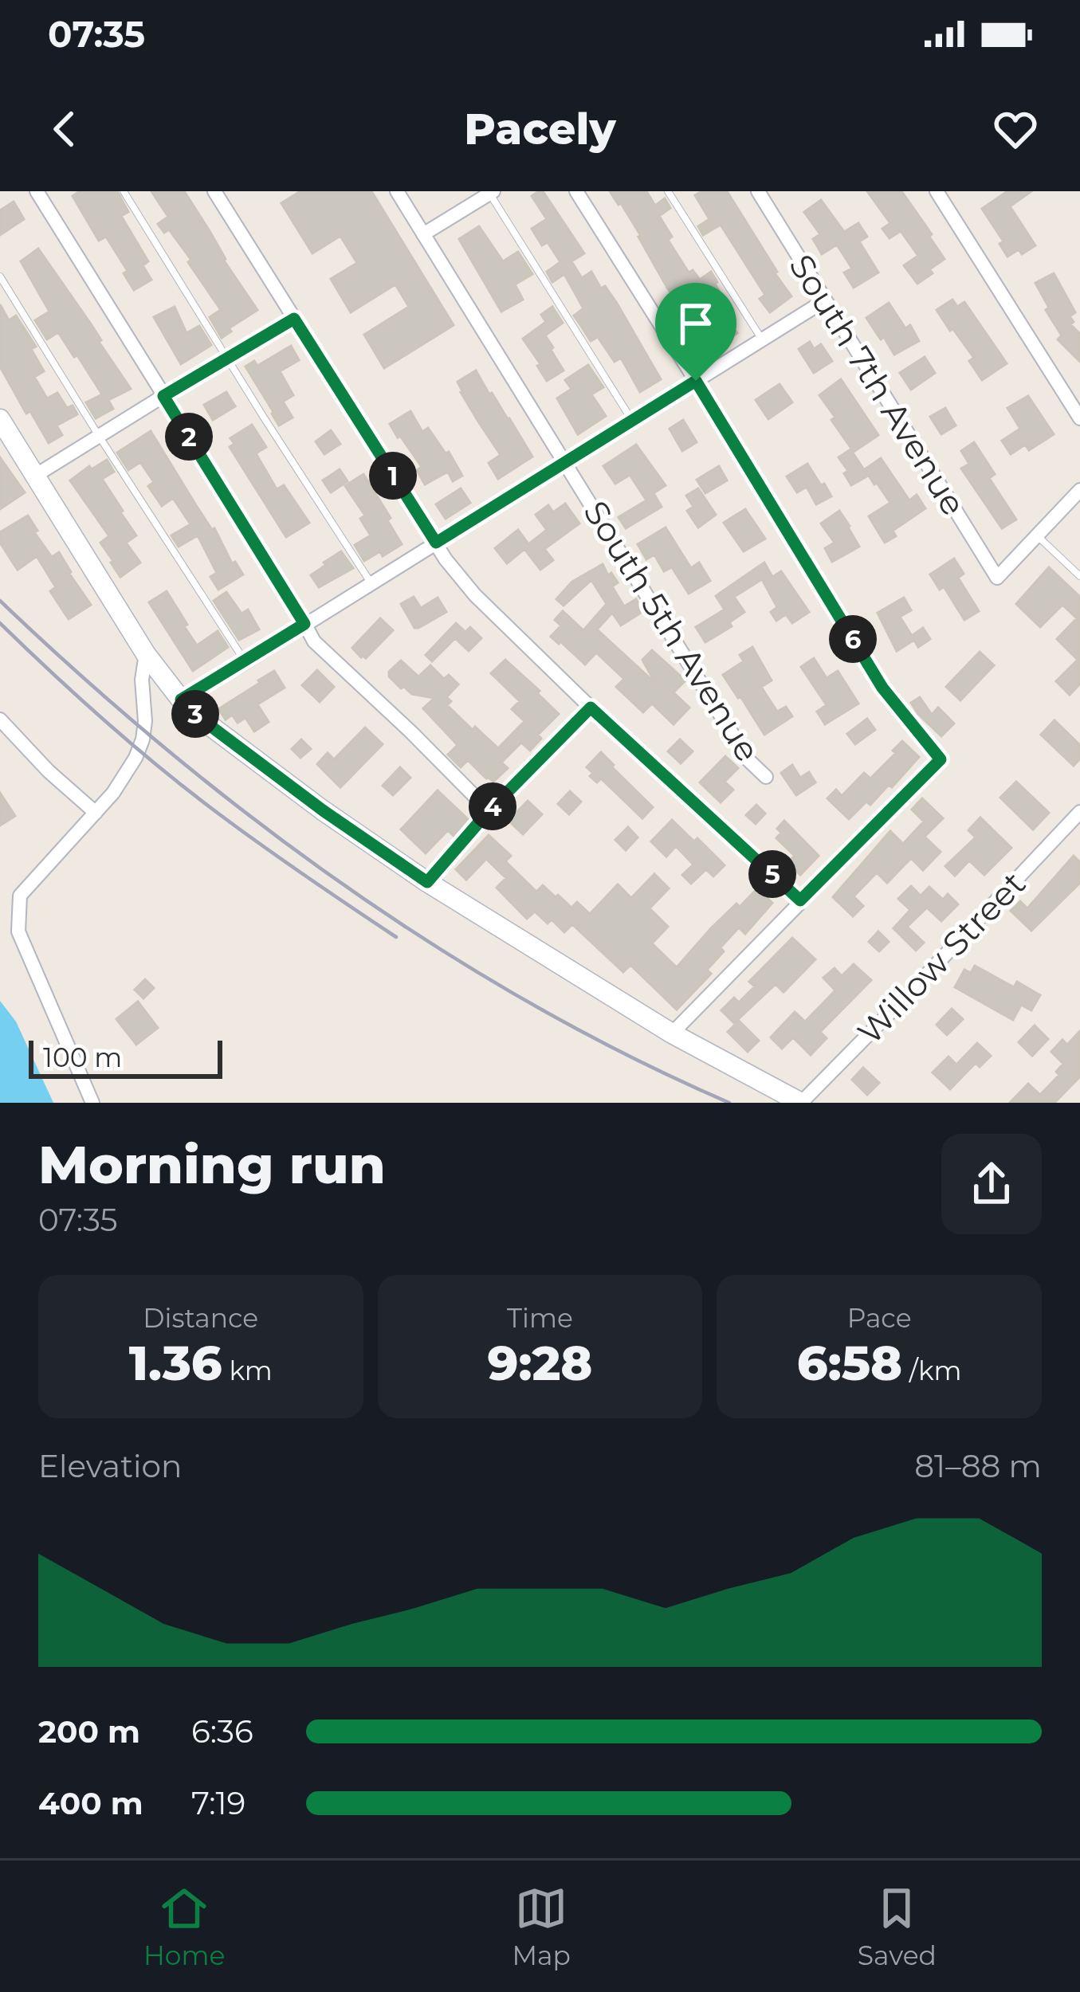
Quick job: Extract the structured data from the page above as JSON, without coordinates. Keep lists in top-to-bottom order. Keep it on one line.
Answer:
{"streets":{"street":["South 7th Avenue","South 5th Avenue","Willow Street"]},"scale_bar":"100 m","page":{"status":"07:35","header":"Pacely","pins":["2","1","6","3","4","5"],"scale":"100 m","heading":["Morning run","07:35"],"stats":[["Distance","1.36 km"],["Time","9:28"],["Pace","6:58 /km"]],"chart":["Elevation","81–88 m"],"list":[{"name":"200 m","note":"6:36"},{"name":"400 m","note":"7:19"}],"tabs":["Home","Map","Saved"]}}
